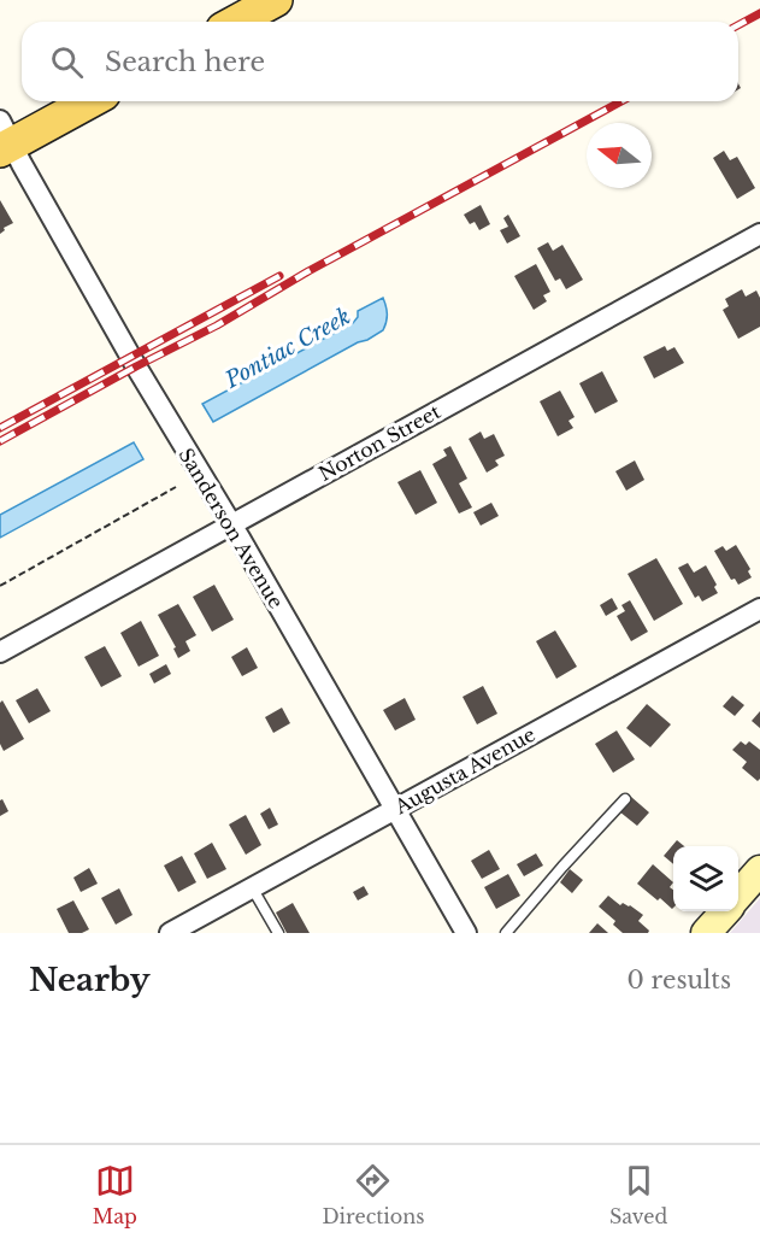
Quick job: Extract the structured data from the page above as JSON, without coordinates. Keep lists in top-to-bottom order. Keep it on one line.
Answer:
{"streets":{"street":["Norton Street","Sanderson Avenue","Augusta Avenue"]},"crossings":[["Norton Street","Sanderson Avenue"],["Sanderson Avenue","Augusta Avenue"]],"water":["Pontiac Creek"],"north":"left","page":{"search":"Search here","heading":["Nearby","0 results"],"nav":["Map","Directions","Saved"]}}
